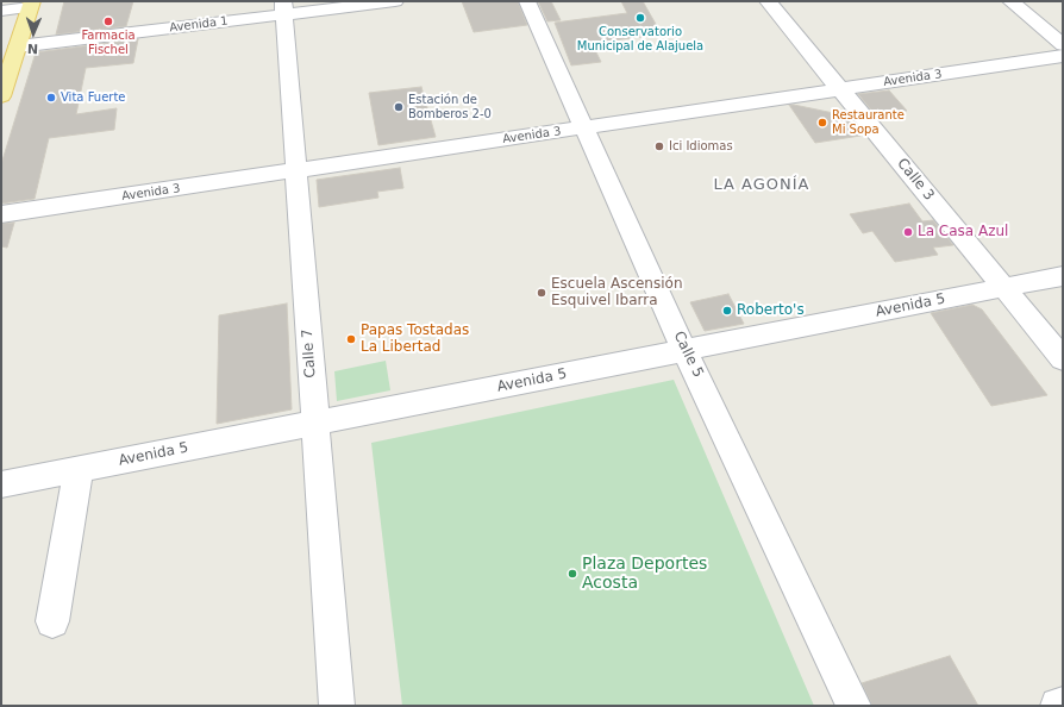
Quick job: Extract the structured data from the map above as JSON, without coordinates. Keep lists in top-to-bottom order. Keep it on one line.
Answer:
{"streets":{"street":["Avenida 1","Avenida 3","Calle 3","Avenida 5","Calle 7","Calle 5"]},"crossings":[["Avenida 1","Calle 7"],["Avenida 3","Calle 3"],["Avenida 3","Calle 7"],["Avenida 3","Calle 5"],["Calle 3","Avenida 5"],["Avenida 5","Calle 7"],["Avenida 5","Calle 5"]],"districts":["LA AGONÍA"],"places":["Conservatorio Municipal de Alajuela","Farmacia Fischel","Vita Fuerte","Estación de Bomberos 2-0","Restaurante Mi Sopa","Ici Idiomas","La Casa Azul","Escuela Ascensión Esquivel Ibarra","Roberto's","Papas Tostadas La Libertad","Plaza Deportes Acosta"],"north":"bottom"}
